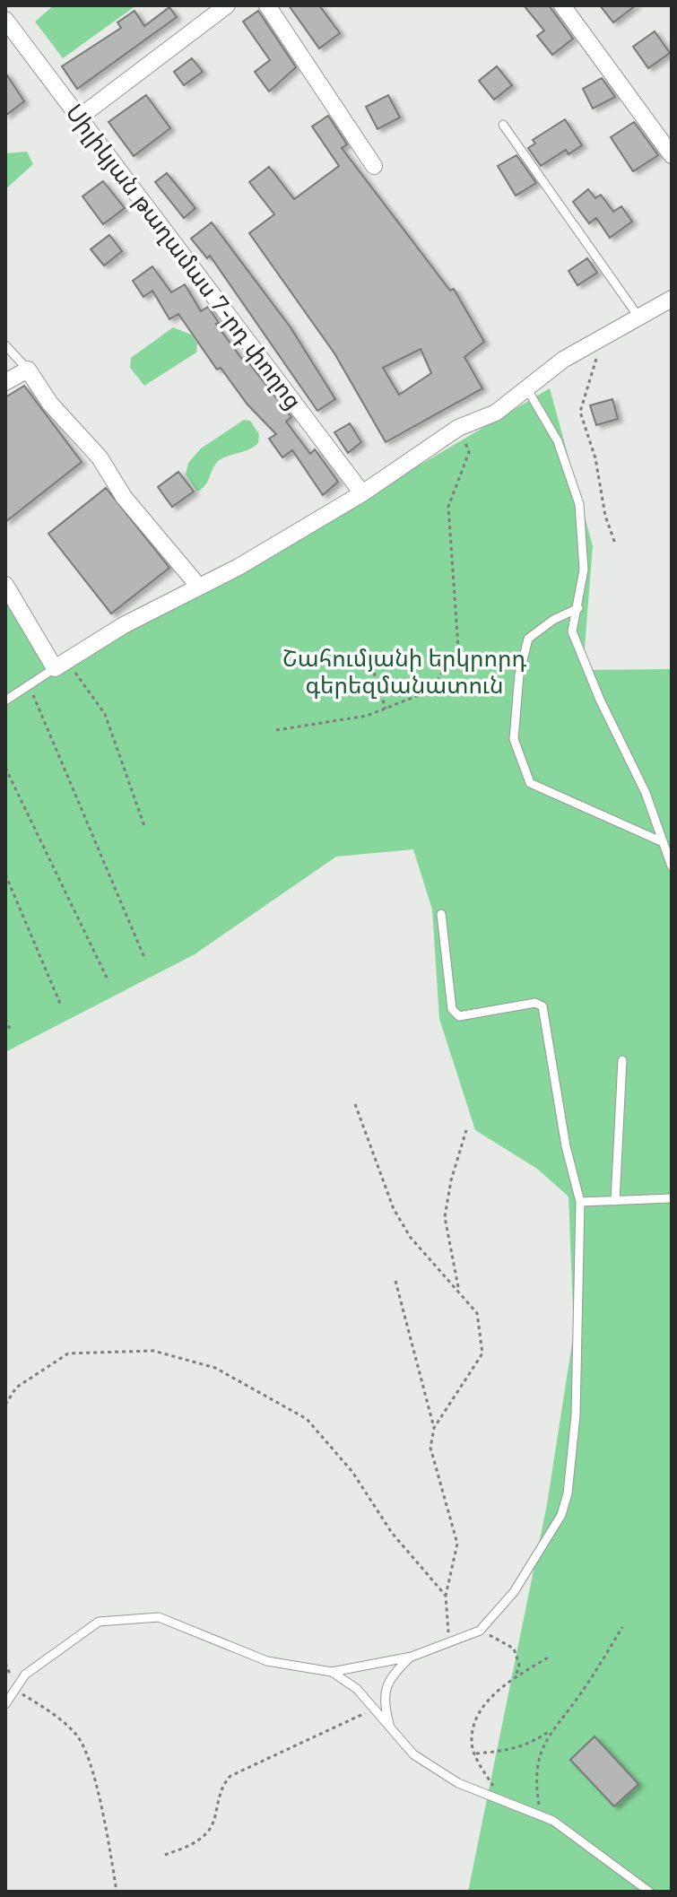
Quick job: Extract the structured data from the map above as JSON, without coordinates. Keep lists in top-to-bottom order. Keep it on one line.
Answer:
{"streets":{"street":["Սիլիկյան թաղամաս 7-րդ փողոց"]},"parks":["Շահումյանի երկրորդ գերեզմանատուն"]}
